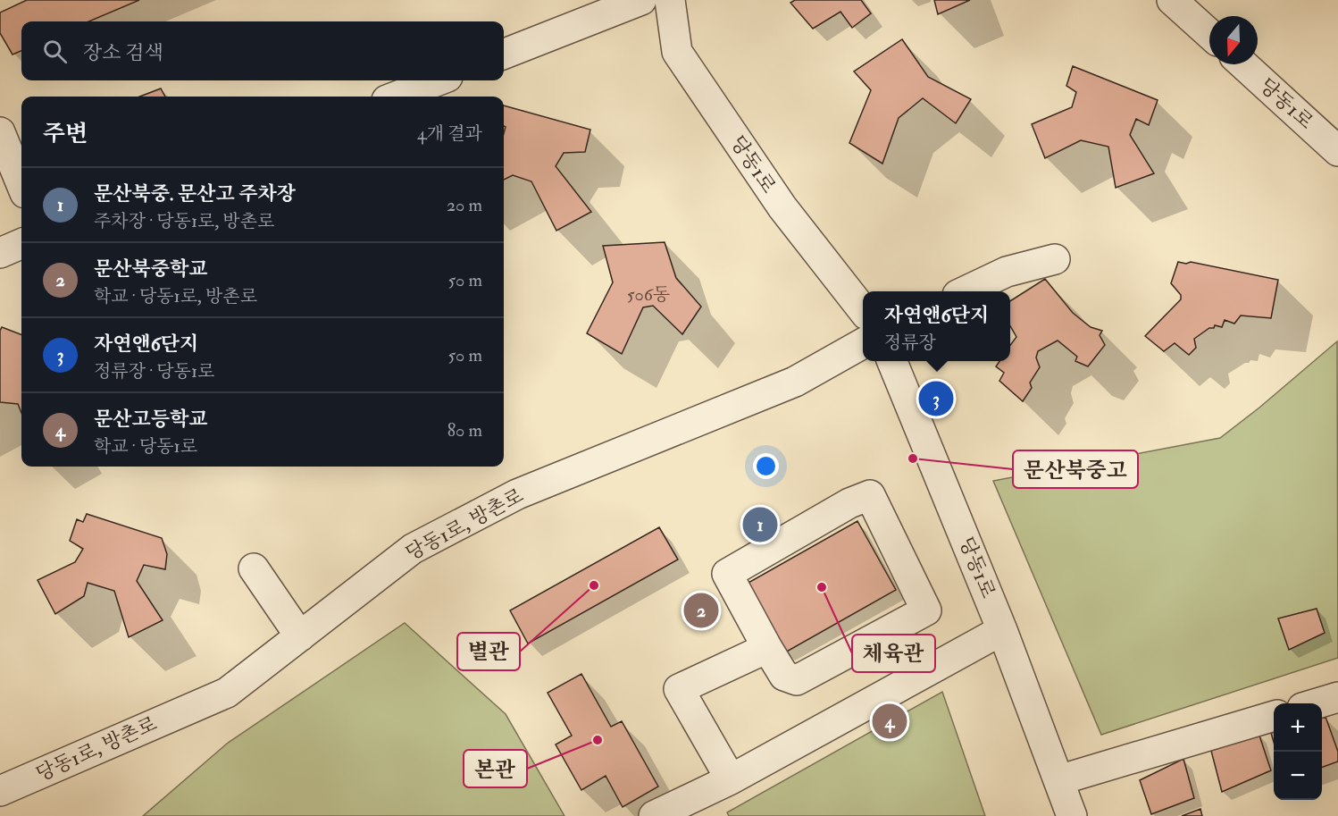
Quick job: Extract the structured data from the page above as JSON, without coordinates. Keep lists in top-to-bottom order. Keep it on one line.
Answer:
{"streets":{"street":["당동1로","당동1로, 방촌로"]},"places":["문산북중고","별관","체육관","본관"],"house_numbers":["506동"],"north":"bottom","page":{"search":"장소 검색","heading":["주변","4개 결과"],"list":[{"mark":"1","name":"문산북중. 문산고 주차장","note":"주차장 · 당동1로, 방촌로","value":"20 m"},{"mark":"2","name":"문산북중학교","note":"학교 · 당동1로, 방촌로","value":"50 m"},{"mark":"3","name":"자연앤6단지","note":"정류장 · 당동1로","value":"50 m"},{"mark":"4","name":"문산고등학교","note":"학교 · 당동1로","value":"80 m"}],"popup":["자연앤6단지","정류장"],"pins":["3","1","2","4"],"map_buttons":["+","−"]}}
